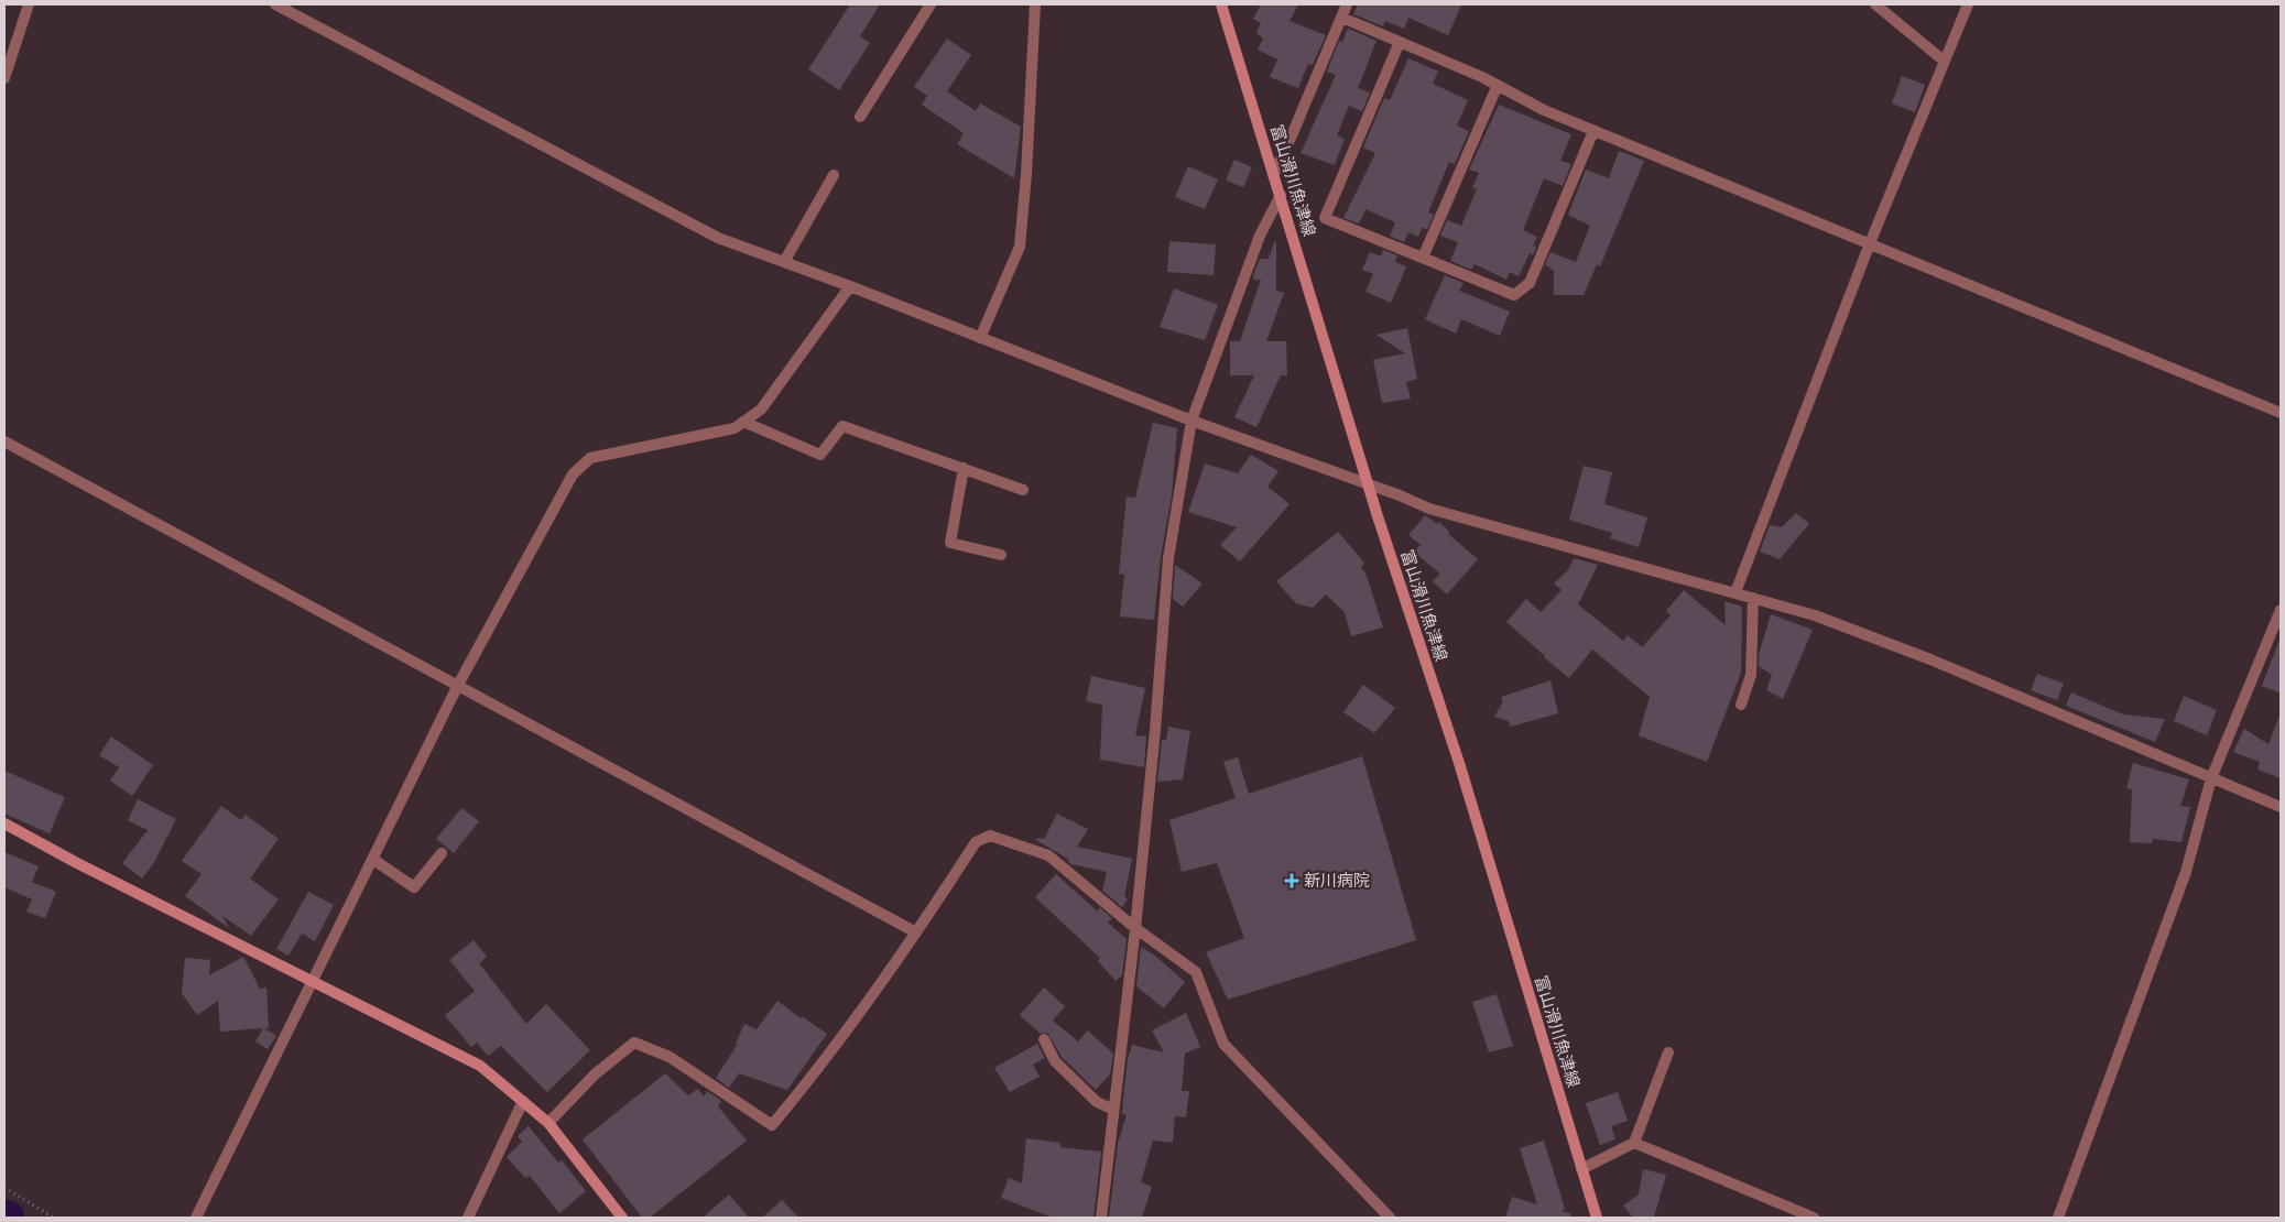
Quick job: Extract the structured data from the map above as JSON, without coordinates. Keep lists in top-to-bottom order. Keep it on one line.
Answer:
{"streets":{"main road":["富山滑川魚津線"]},"places":{"health":["新川病院"]}}
